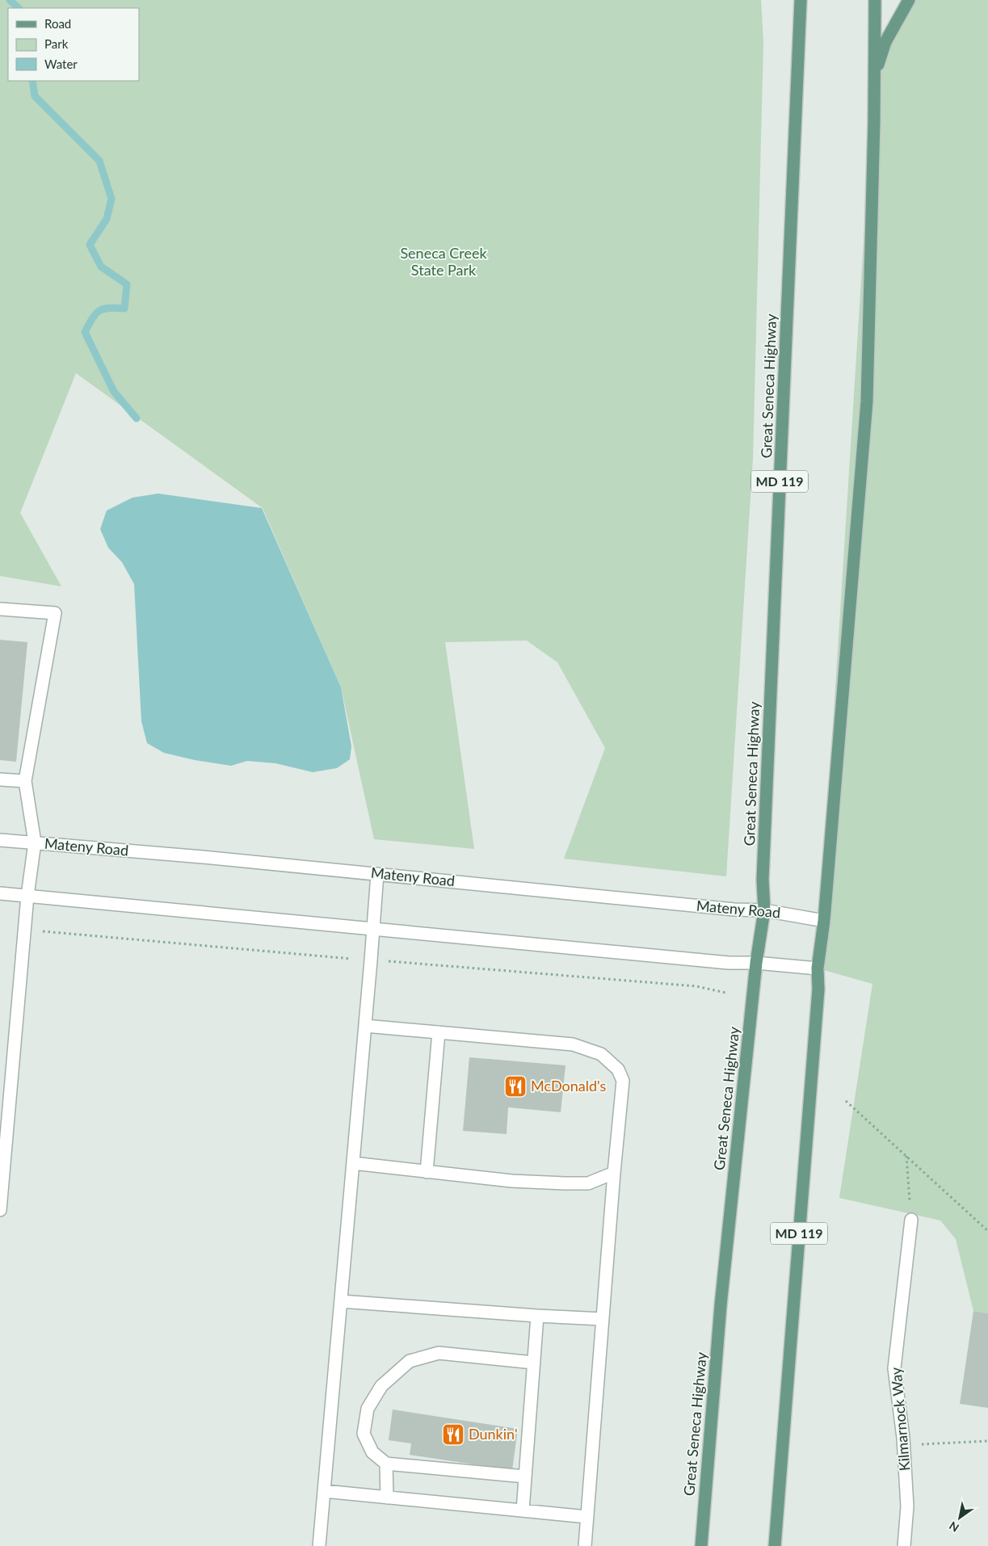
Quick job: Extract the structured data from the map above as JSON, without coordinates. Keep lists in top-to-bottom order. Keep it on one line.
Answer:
{"streets":{"main road":["Great Seneca Highway","MD 119"],"street":["Mateny Road","Kilmarnock Way"]},"crossings":[["Great Seneca Highway","Mateny Road"],["MD 119","Mateny Road"]],"parks":["Seneca Creek State Park"],"places":{"restaurant":["McDonald's","Dunkin'"]},"legend":["Road","Park","Water"],"north":"bottom left"}
